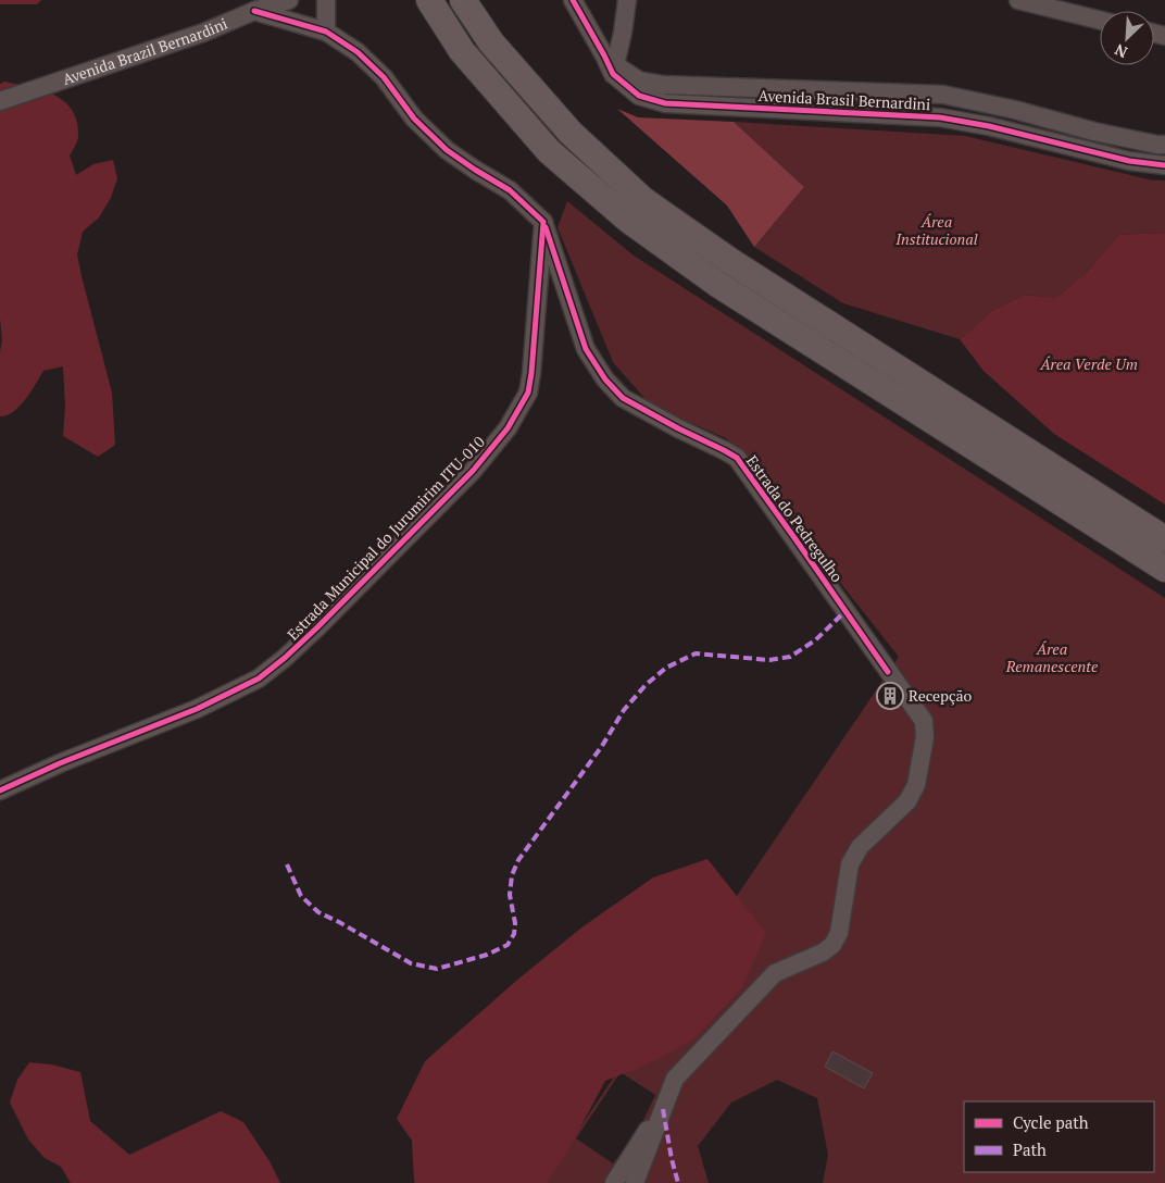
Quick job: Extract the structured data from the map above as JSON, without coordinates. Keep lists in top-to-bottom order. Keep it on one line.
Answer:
{"streets":{"street":["Avenida Brazil Bernardini","Avenida Brasil Bernardini","Estrada do Pedregulho","Estrada Municipal do Jurumirim ITU-010"]},"crossings":[["Estrada do Pedregulho","Estrada Municipal do Jurumirim ITU-010"]],"parks":["Área Institucional","Área Verde Um","Área Remanescente"],"places":{"building":["Recepção"]},"legend":["Cycle path","Path"],"north":"bottom left"}
